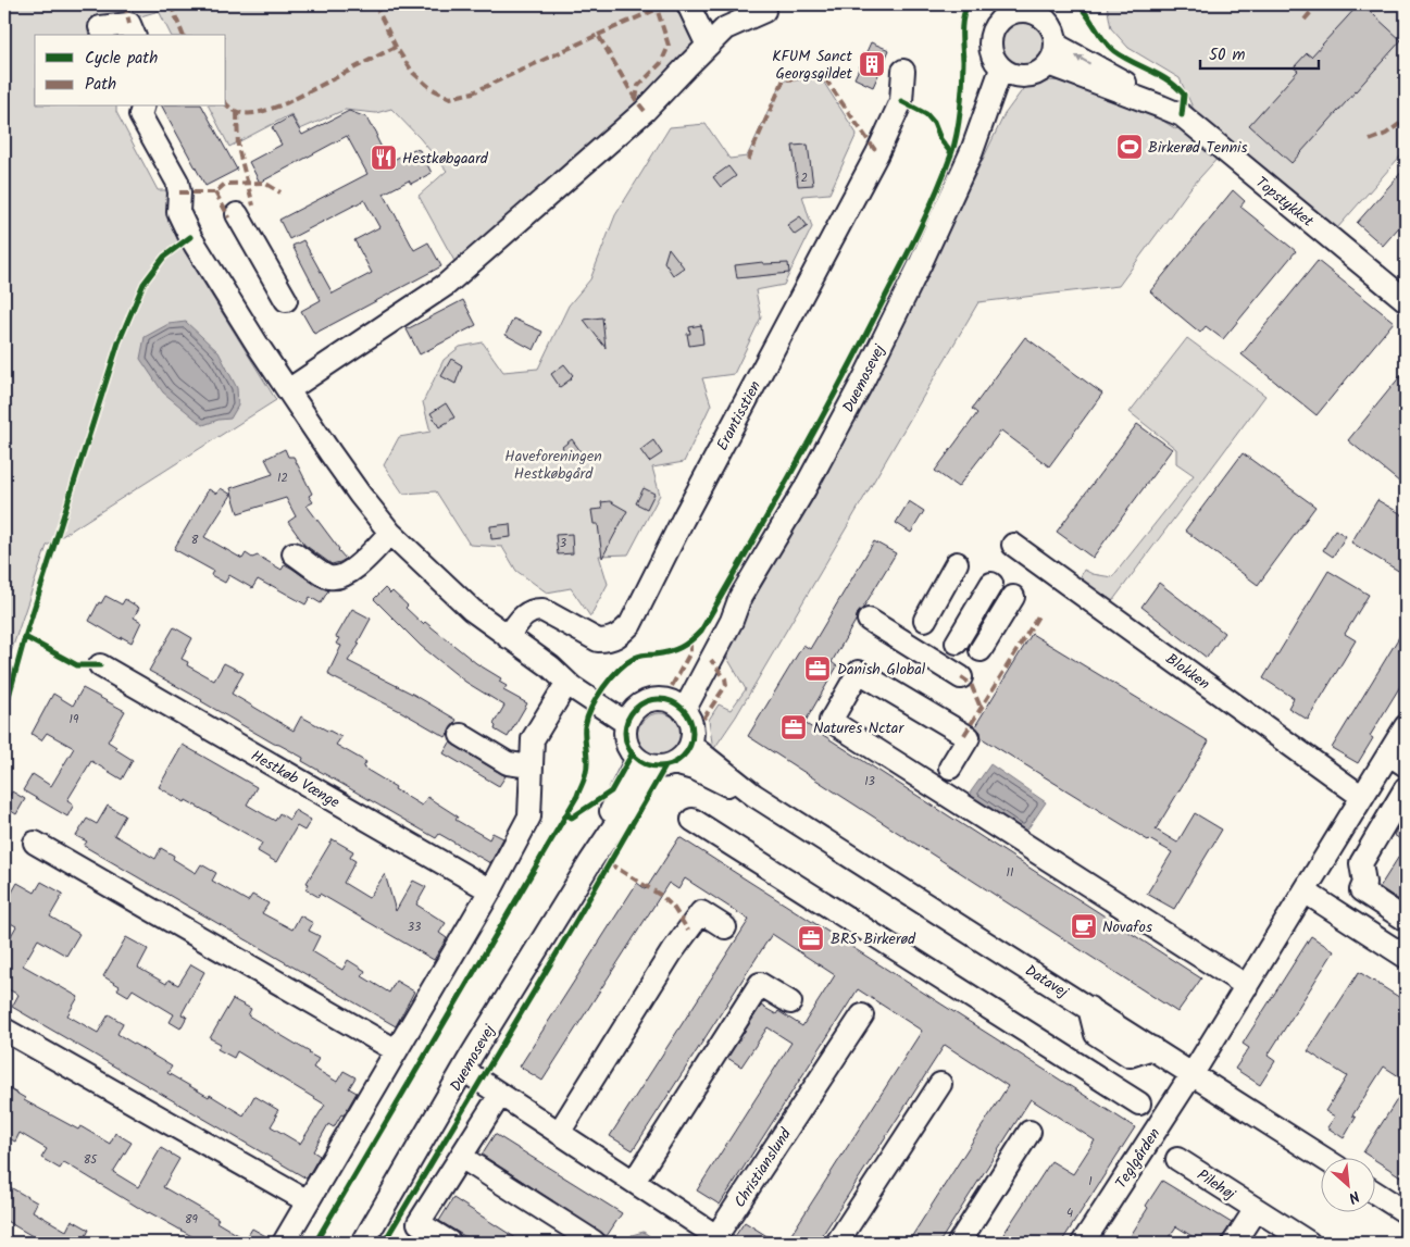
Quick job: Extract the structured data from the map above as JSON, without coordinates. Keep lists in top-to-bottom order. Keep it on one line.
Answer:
{"streets":{"street":["Topstykket","Duemosevej","Erantisstien","Blokken","Hestkøb Vænge","Datavej","Teglgården","Christianslund","Pilehøj"]},"crossings":[["Topstykket","Duemosevej"],["Duemosevej","Datavej"],["Duemosevej","Christianslund"],["Datavej","Teglgården"]],"parks":["Haveforeningen Hestkøbgård"],"places":{"building":["KFUM Sanct Georgsgildet"],"sports":["Birkerød Tennis"],"restaurant":["Hestkøbgaard"],"office":["Danish Global","Natures Nctar","BRS Birkerød"],"cafe":["Novafos"]},"house_numbers":["2","12","8","3","19","13","11","33","85","1","4","89"],"legend":["Cycle path","Path"],"scale_bar":"50 m","north":"bottom right"}
